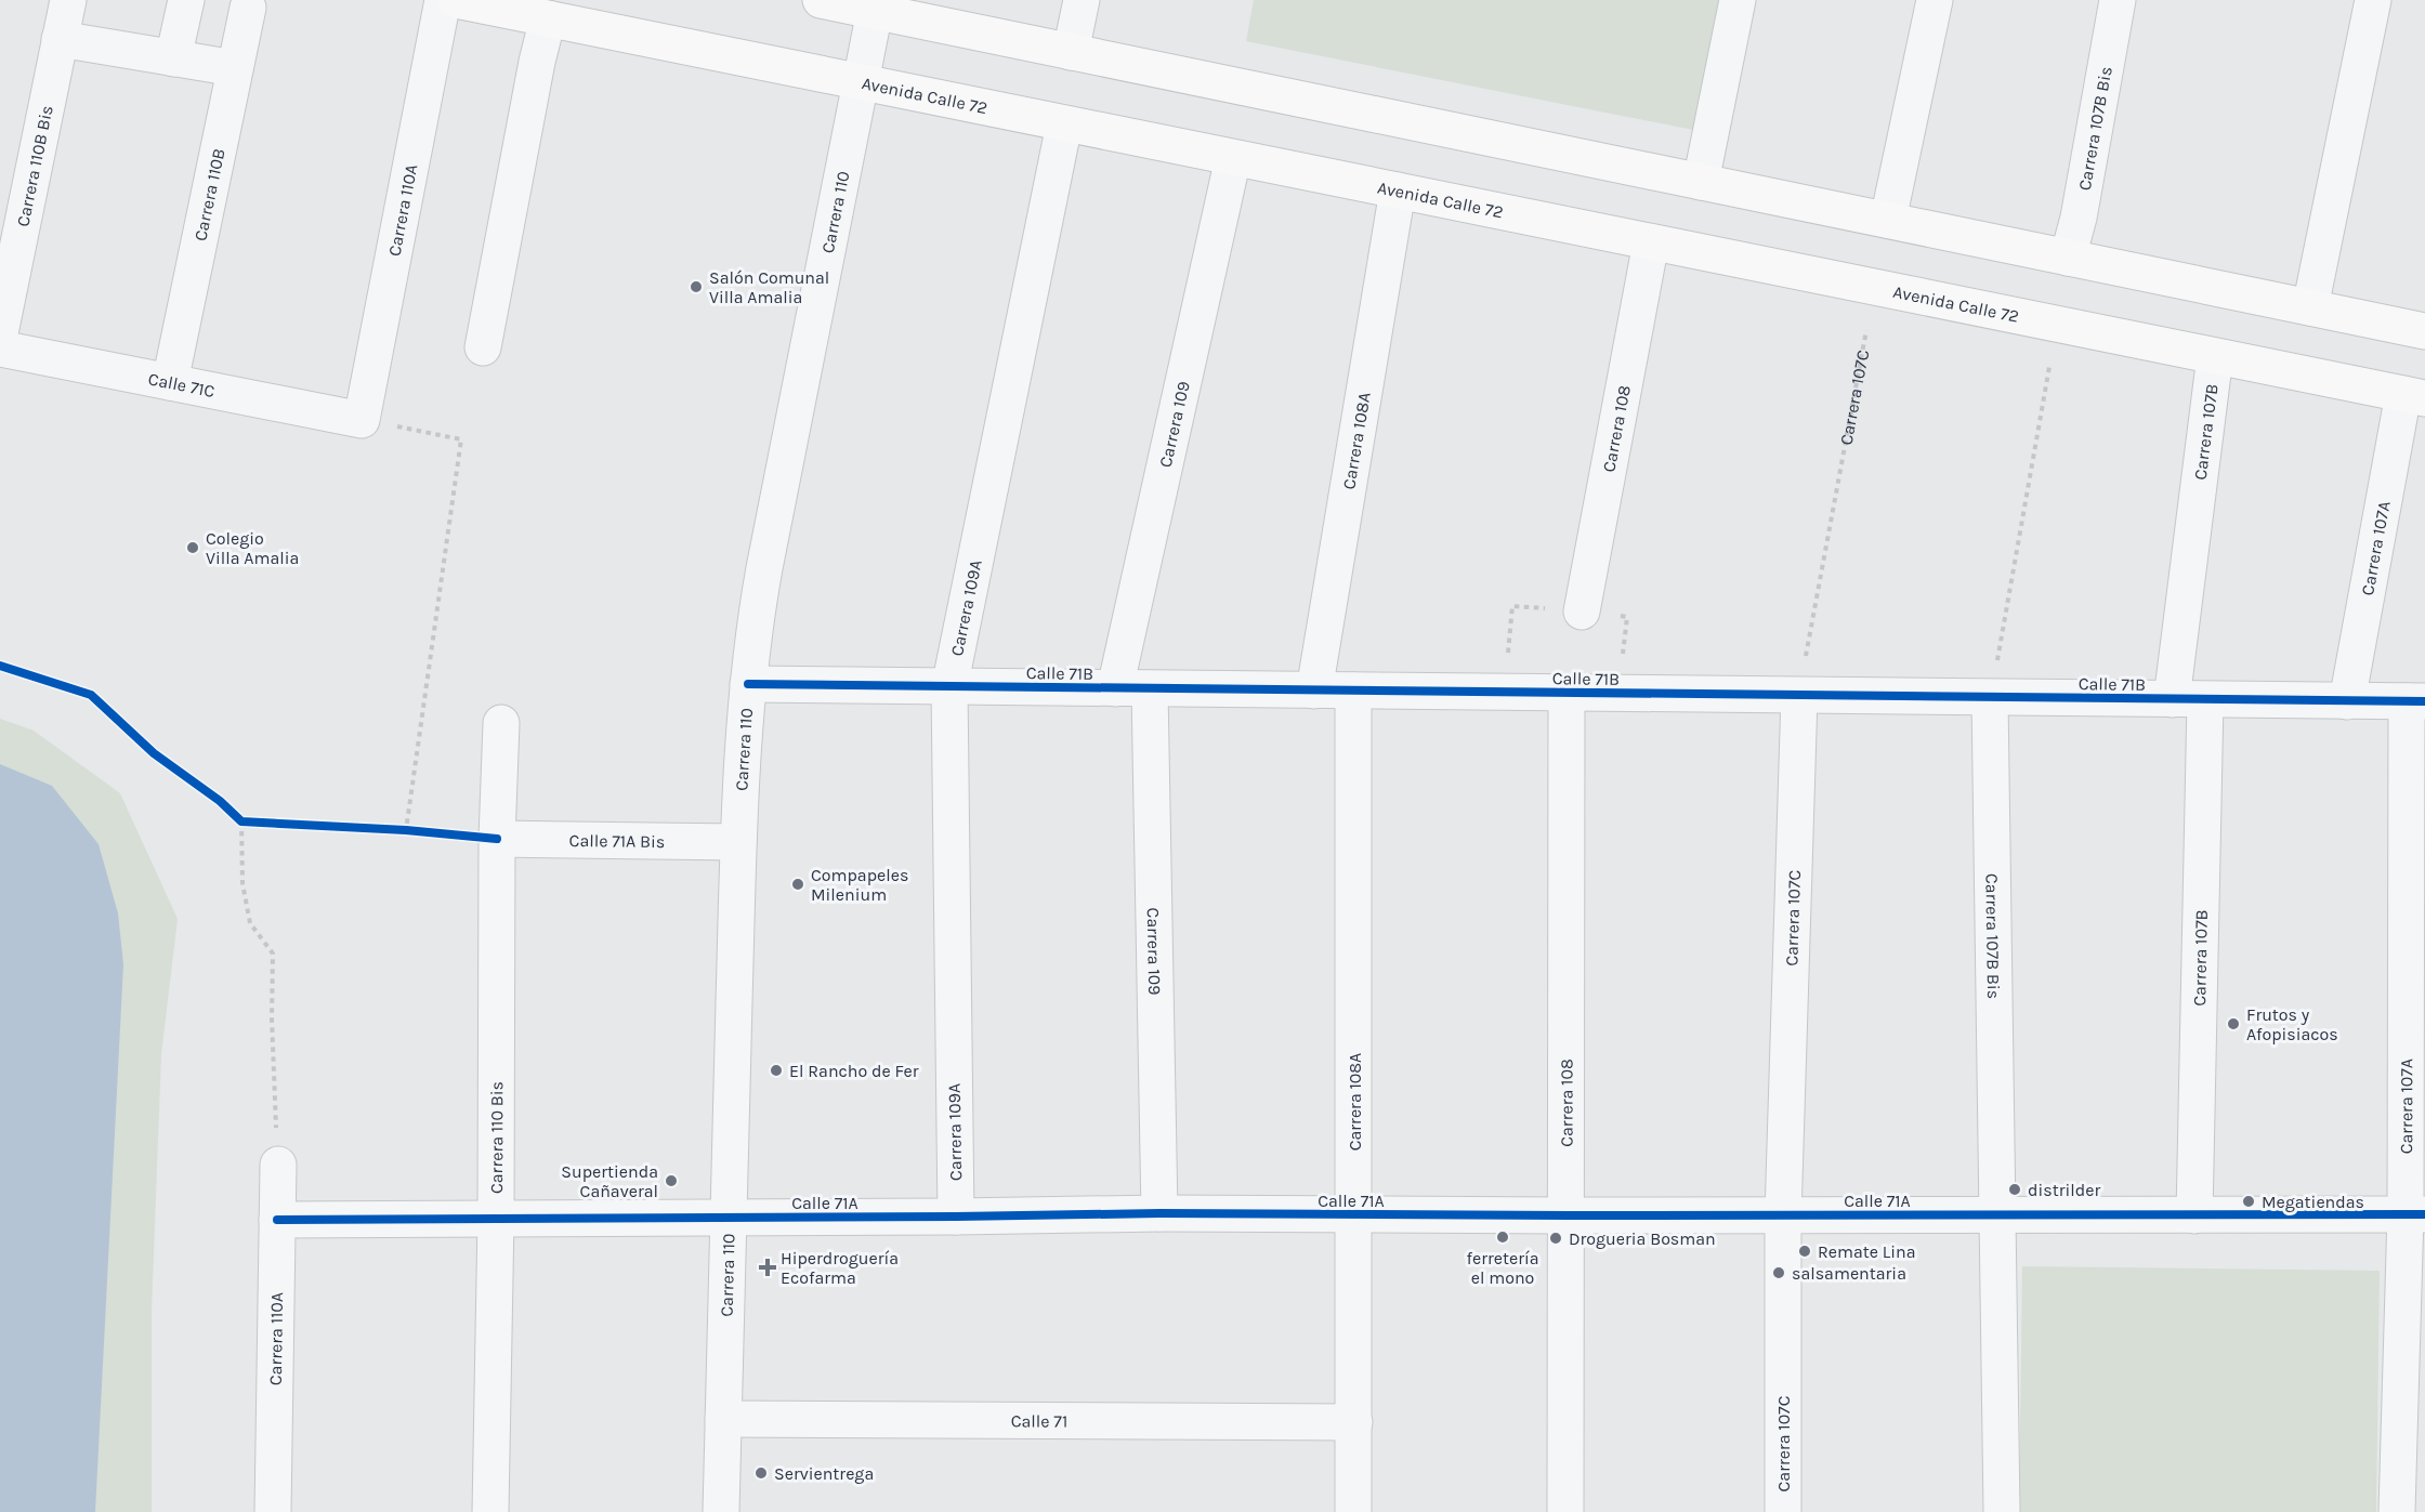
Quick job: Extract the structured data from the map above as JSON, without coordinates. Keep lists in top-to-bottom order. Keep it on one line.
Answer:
{"streets":{"main road":["Avenida Calle 72"],"street":["Carrera 107B Bis","Carrera 110B Bis","Carrera 110B","Carrera 110A","Carrera 110","Calle 71C","Carrera 107C","Carrera 109","Carrera 108","Carrera 107B","Carrera 108A","Carrera 107A","Carrera 109A","Calle 71B","Calle 71A Bis","Carrera 110 Bis","Calle 71A","Calle 71"]},"crossings":[["Avenida Calle 72","Carrera 110"],["Avenida Calle 72","Carrera 109"],["Avenida Calle 72","Carrera 108"],["Avenida Calle 72","Carrera 107B"],["Avenida Calle 72","Carrera 108A"],["Avenida Calle 72","Carrera 107A"],["Avenida Calle 72","Carrera 109A"],["Carrera 107B Bis","Calle 71B"],["Carrera 107B Bis","Calle 71A"],["Carrera 110B","Calle 71C"],["Carrera 110A","Calle 71C"],["Carrera 110A","Calle 71A"],["Carrera 110","Calle 71B"],["Carrera 110","Calle 71A Bis"],["Carrera 110","Calle 71A"],["Carrera 110","Calle 71"],["Carrera 107C","Calle 71B"],["Carrera 107C","Calle 71A"],["Carrera 109","Calle 71B"],["Carrera 109","Calle 71A"],["Carrera 108","Calle 71B"],["Carrera 108","Calle 71A"],["Carrera 107B","Calle 71B"],["Carrera 107B","Calle 71A"],["Carrera 108A","Calle 71B"],["Carrera 108A","Calle 71A"],["Carrera 108A","Calle 71"],["Carrera 107A","Calle 71B"],["Carrera 107A","Calle 71A"],["Carrera 109A","Calle 71B"],["Carrera 109A","Calle 71A"],["Calle 71A Bis","Carrera 110 Bis"],["Carrera 110 Bis","Calle 71A"]],"places":{"other":["Salón Comunal Villa Amalia","Colegio Villa Amalia","Compapeles Milenium","Frutos y Afopisiacos","El Rancho de Fer","Supertienda Cañaveral","distrilder","Megatiendas","ferretería el mono","Drogueria Bosman","Remate Lina","salsamentaria","Servientrega"],"health":["Hiperdroguería Ecofarma"]}}
